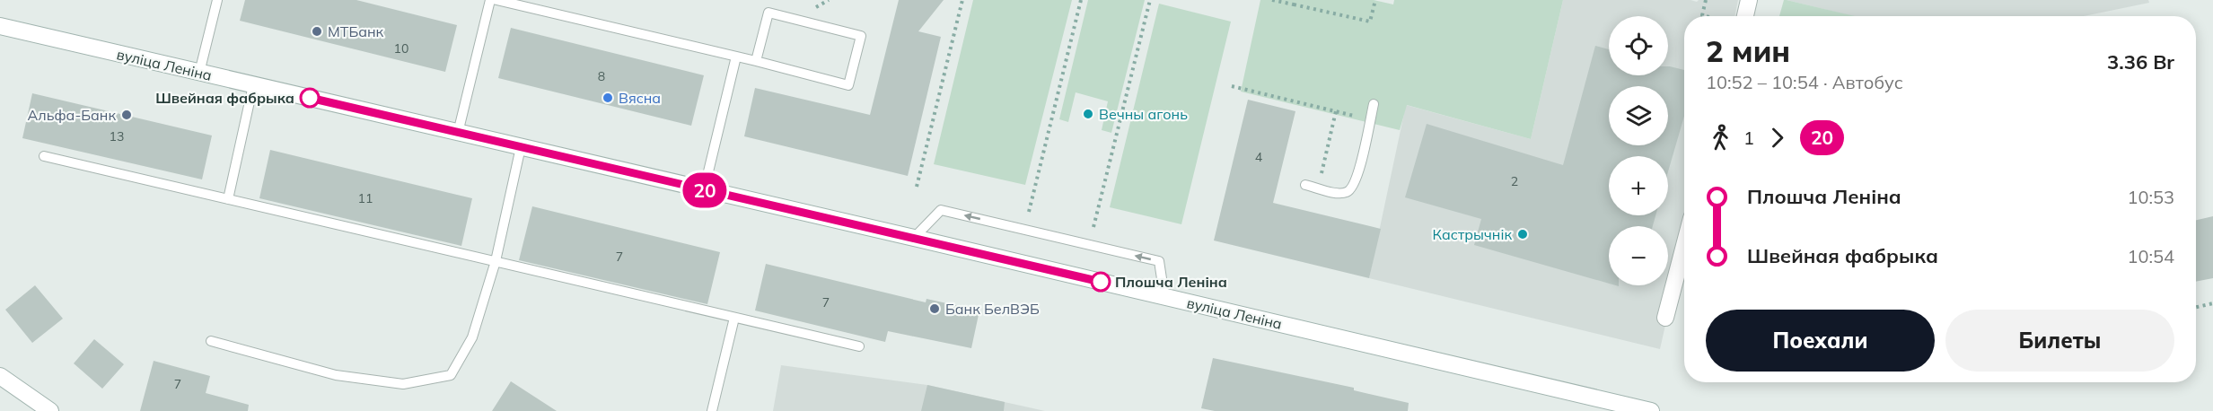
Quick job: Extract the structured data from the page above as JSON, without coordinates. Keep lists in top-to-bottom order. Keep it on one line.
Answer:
{"streets":{"main road":["вуліца Леніна"]},"places":["МТБанк","Швейная фабрыка","Вясна","Вечны агонь","Альфа-Банк","Кастрычнік","Плошча Леніна","Банк БелВЭБ"],"lines":["bus line 20"],"house_numbers":["10","8","13","4","2","11","7","7","7"],"page":{"on_map":"20","map_buttons":["+","−"],"heading":["2 мин","10:52 – 10:54 · Автобус","3.36 Br"],"legs":["1","20"],"list":[{"name":"Плошча Леніна","value":"10:53"},{"name":"Швейная фабрыка","value":"10:54"}],"buttons":["Поехали","Билеты"]}}
